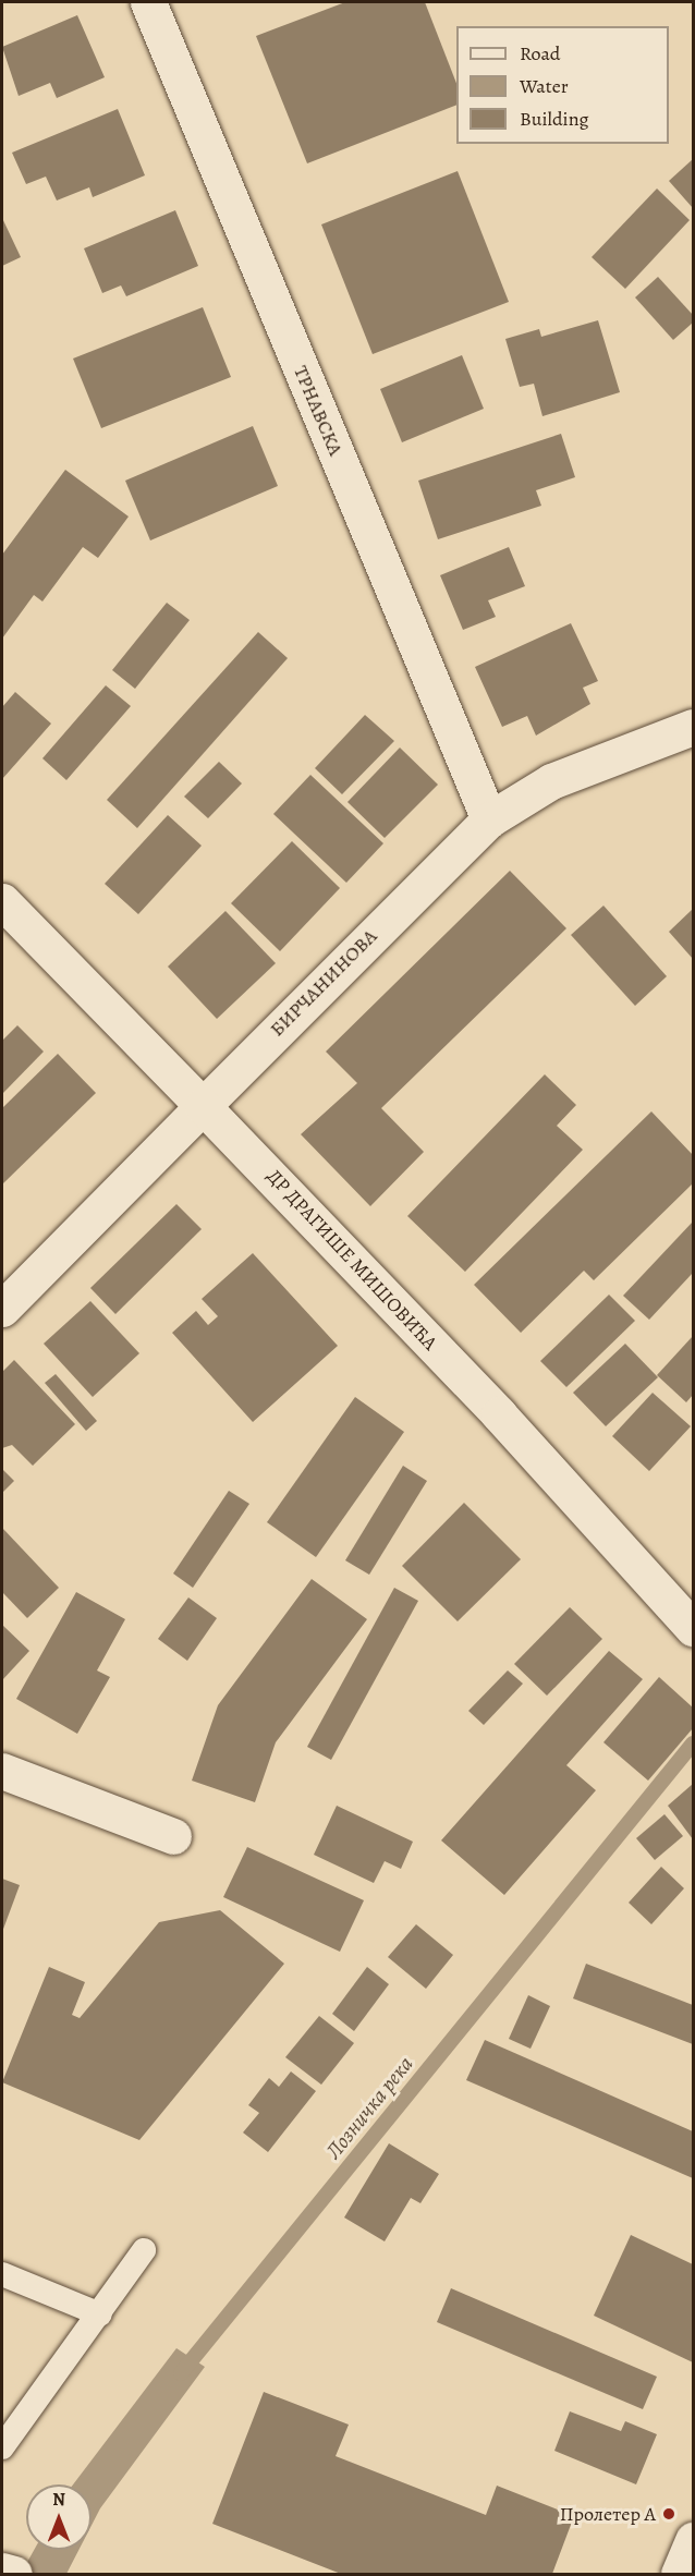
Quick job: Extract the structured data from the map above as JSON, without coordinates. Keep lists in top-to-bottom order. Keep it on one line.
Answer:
{"streets":{"street":["ТРНАВСКА","БИРЧАНИНОВА","ДР ДРАГИШЕ МИШОВИЋА"]},"crossings":[["ТРНАВСКА","БИРЧАНИНОВА"],["БИРЧАНИНОВА","ДР ДРАГИШЕ МИШОВИЋА"]],"water":["Лозничка река"],"places":["Пролетер А"],"legend":["Road","Water","Building"],"north":"top"}
